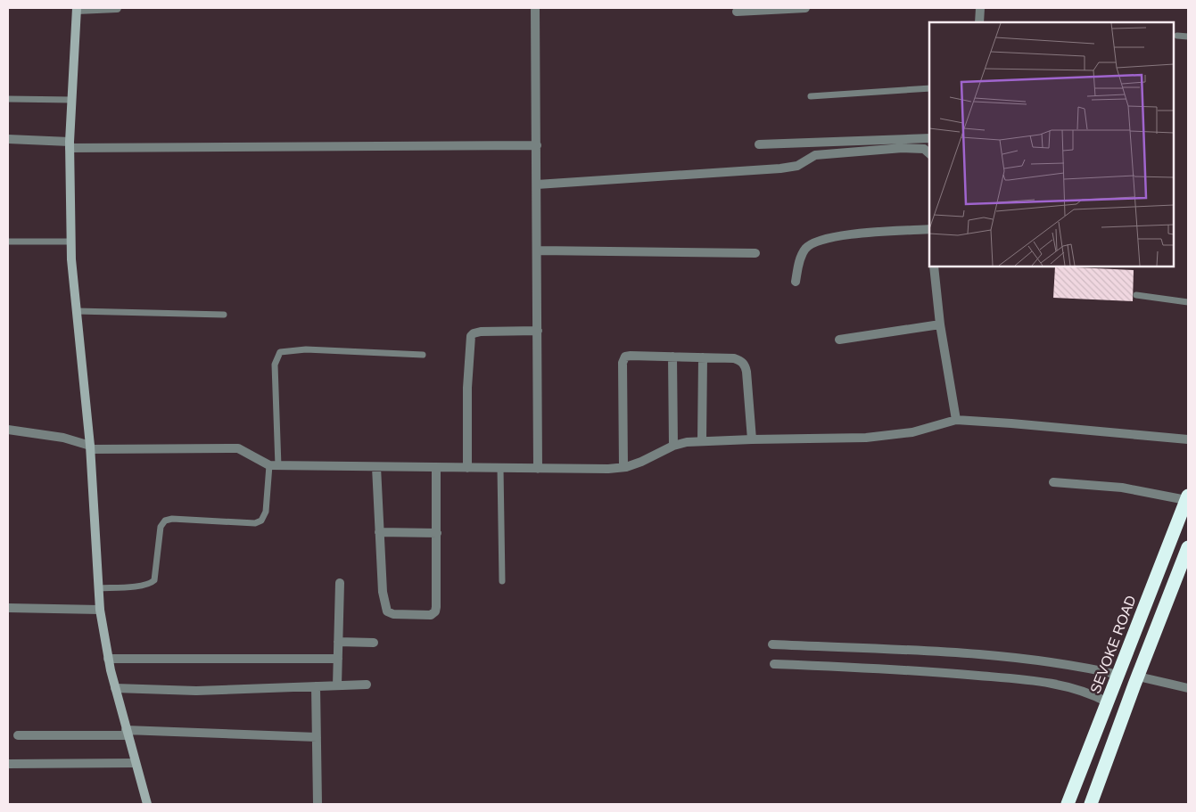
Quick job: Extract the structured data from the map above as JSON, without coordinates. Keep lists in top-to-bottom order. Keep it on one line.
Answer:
{"streets":{"highway":["SEVOKE ROAD"]}}
